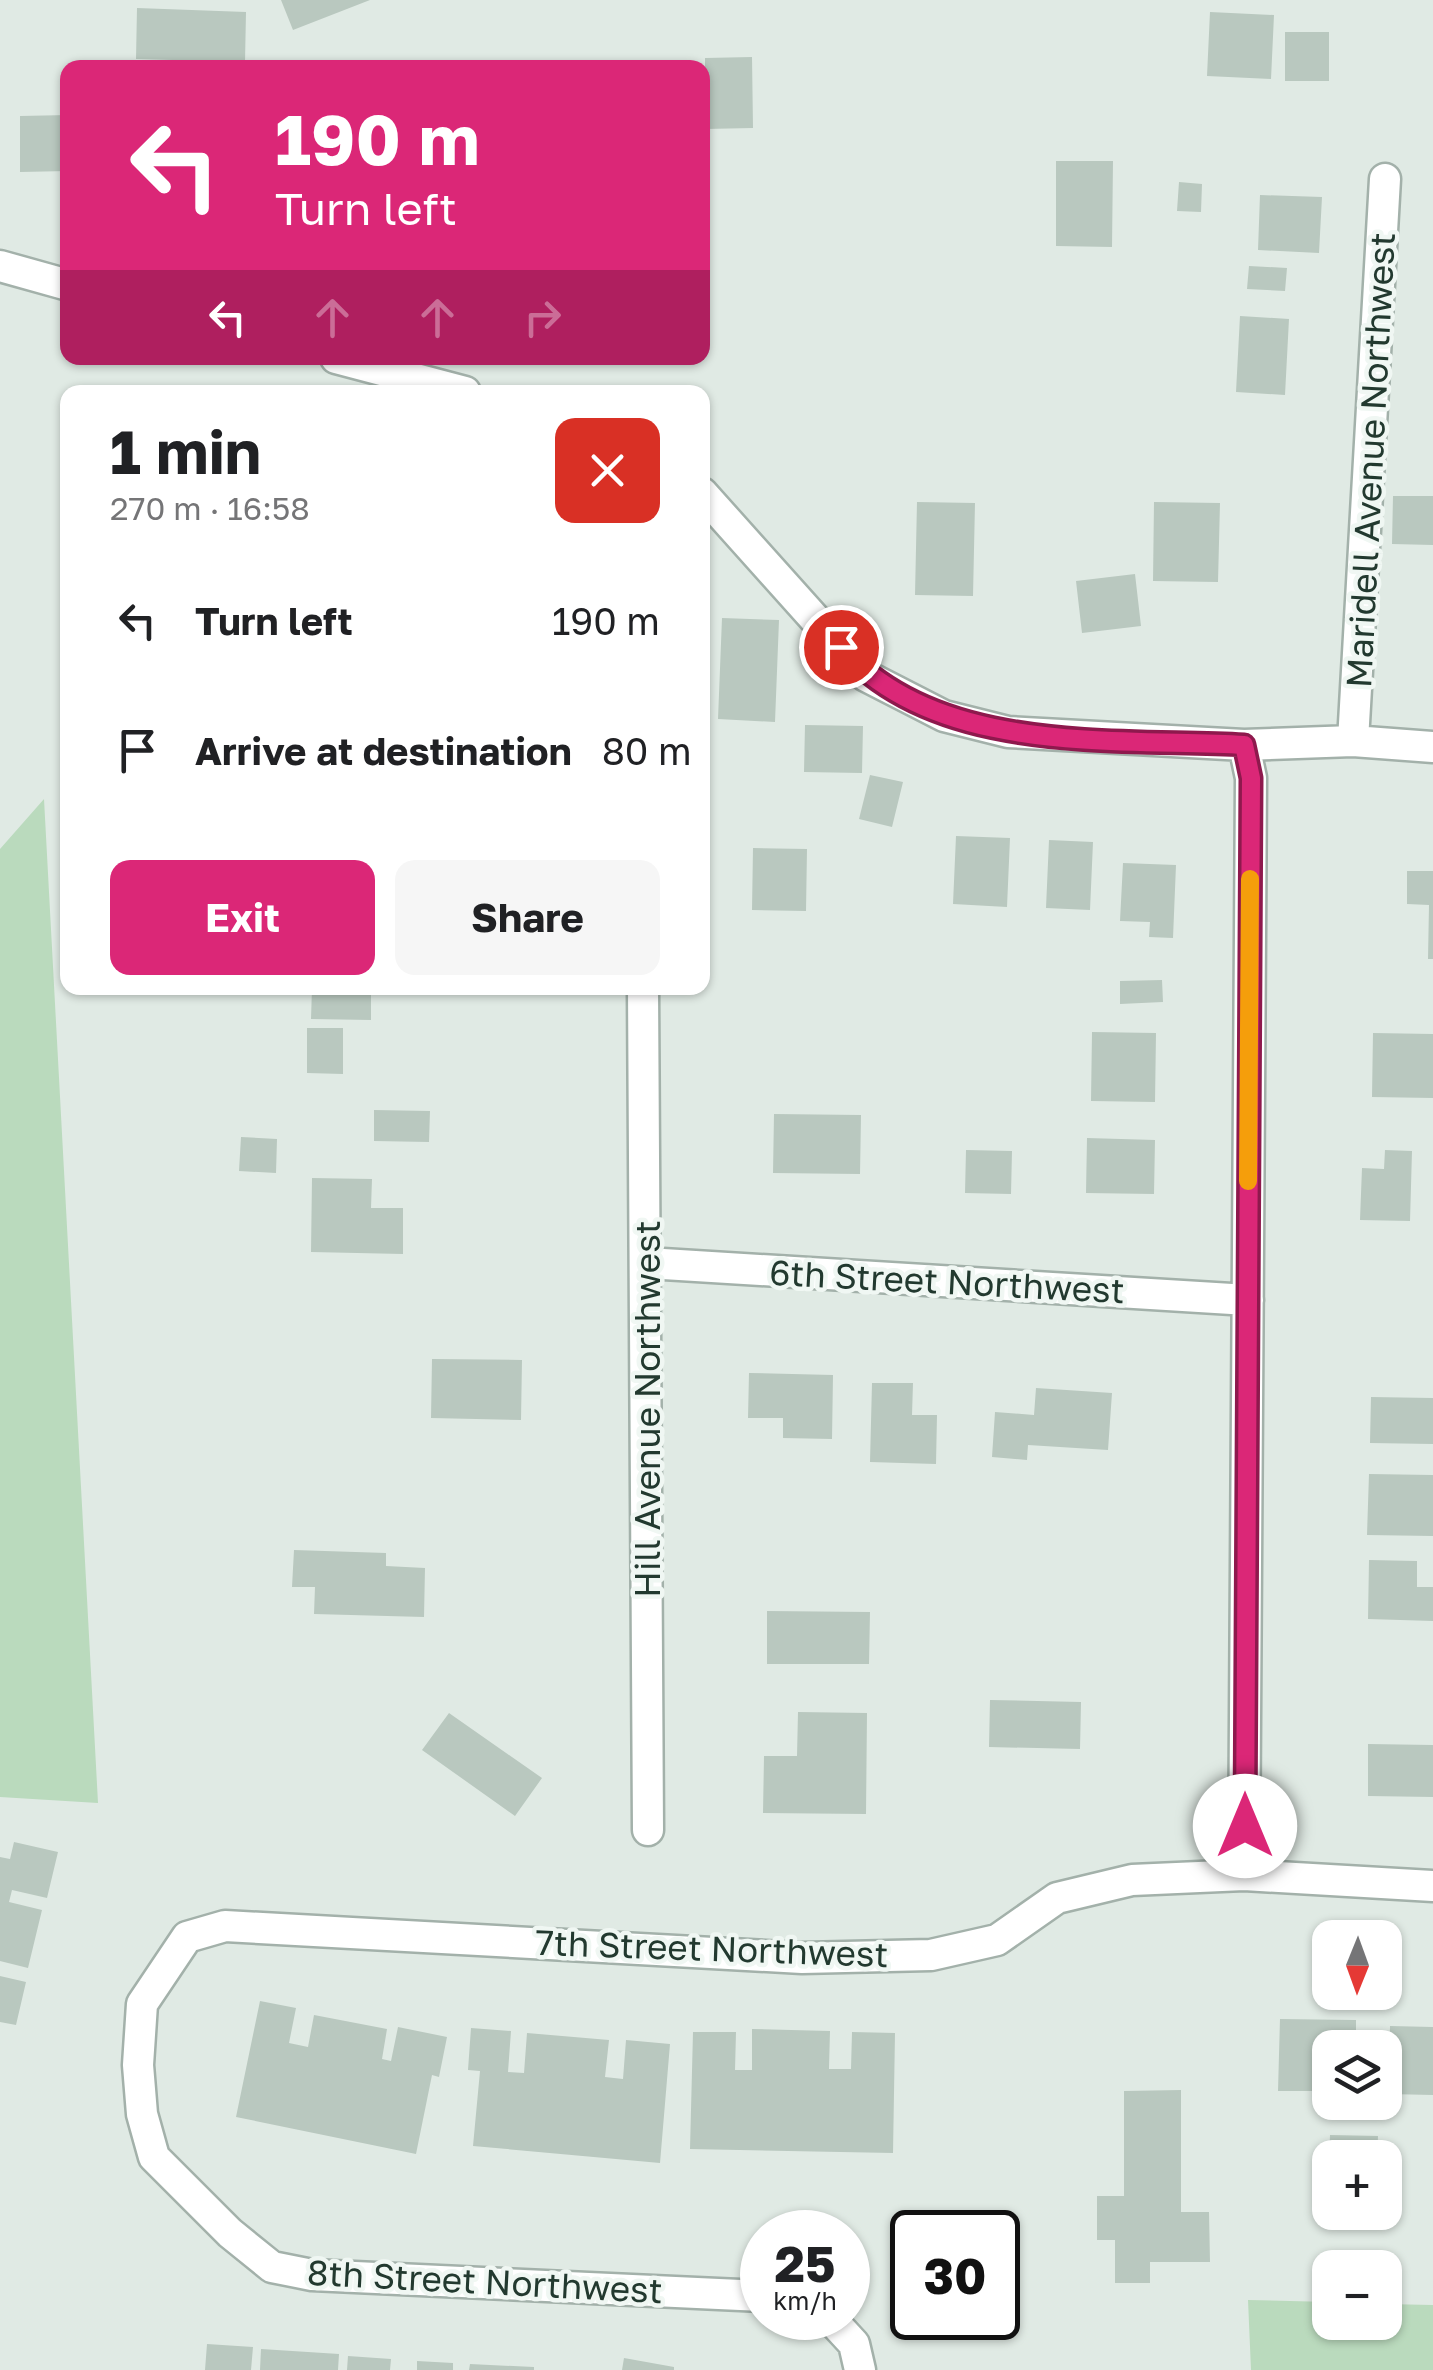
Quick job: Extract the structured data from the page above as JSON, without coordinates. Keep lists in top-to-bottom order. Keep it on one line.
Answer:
{"streets":{"street":["Maridell Avenue Northwest","6th Street Northwest","Hill Avenue Northwest","7th Street Northwest","8th Street Northwest"]},"crossings":[["6th Street Northwest","Hill Avenue Northwest"],["7th Street Northwest","8th Street Northwest"]],"north":"bottom","page":{"turn":["190 m","Turn left"],"heading":["1 min","270 m · 16:58"],"list":[{"name":"Turn left","value":"190 m"},{"name":"Arrive at destination","value":"80 m"}],"buttons":["Exit","Share"],"map_buttons":["+","−"],"speed":"25 km/h","limit":"30"}}
